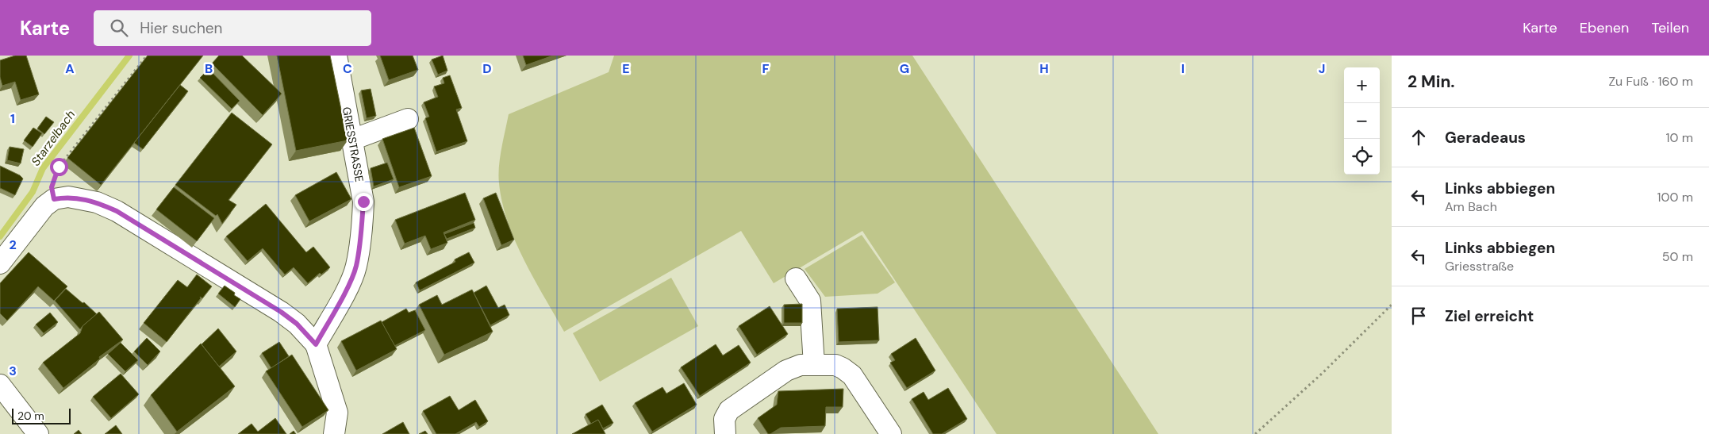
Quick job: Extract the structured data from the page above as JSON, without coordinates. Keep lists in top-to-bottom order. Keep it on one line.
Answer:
{"streets":{"street":["GRIESSTRASSE"]},"water":["Starzelbach"],"scale_bar":"20 m","page":{"header":"Karte","search":"Hier suchen","nav":["Karte","Ebenen","Teilen"],"heading":["2 Min.","Zu Fuß · 160 m"],"map_buttons":["+","−"],"list":[["Geradeaus","10 m"],["Links abbiegen","Am Bach","100 m"],["Links abbiegen","Griesstraße","50 m"],"Ziel erreicht"],"scale":"20 m"},"grid":{"columns":["A","B","C","D","E","F","G","H","I","J"],"rows":["1","2","3"]}}
